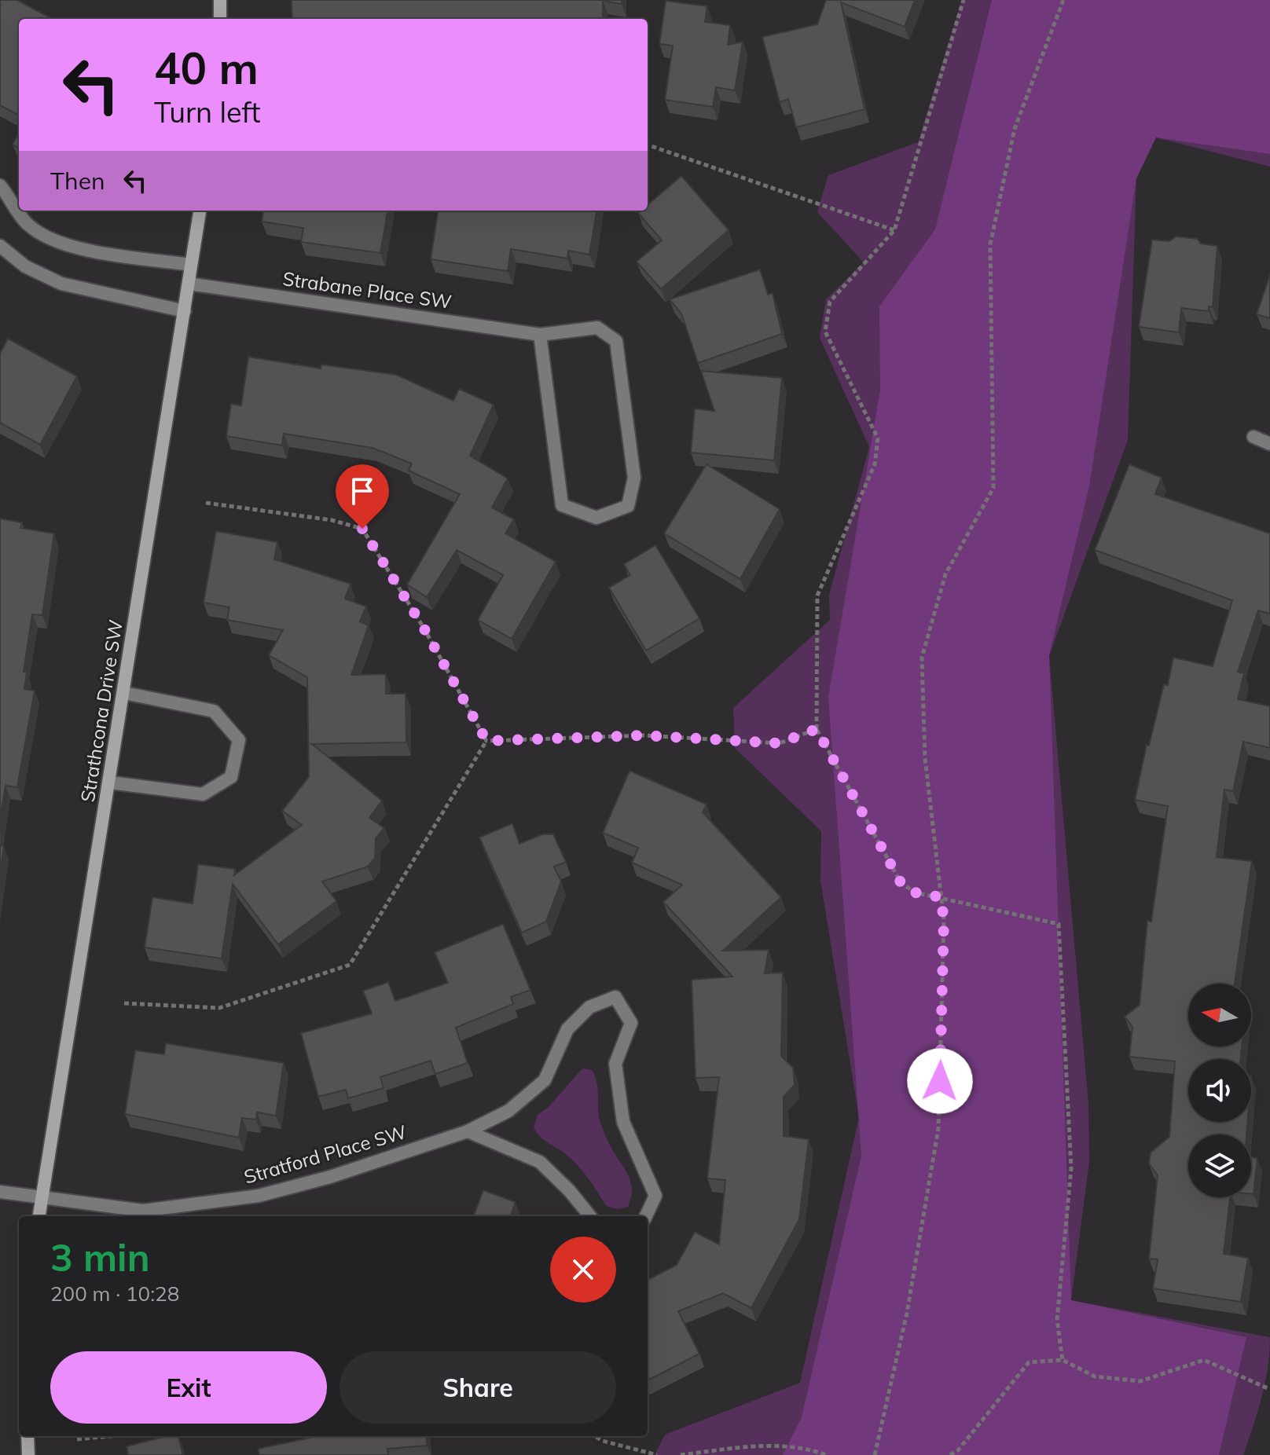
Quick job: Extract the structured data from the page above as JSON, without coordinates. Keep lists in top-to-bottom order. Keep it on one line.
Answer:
{"streets":{"street":["Strabane Place SW","Strathcona Drive SW","Stratford Place SW"]},"crossings":[["Strabane Place SW","Strathcona Drive SW"],["Strathcona Drive SW","Stratford Place SW"]],"north":"left","page":{"turn":["40 m","Turn left"],"then":"Then","heading":["3 min","200 m · 10:28"],"buttons":["Exit","Share"]}}
